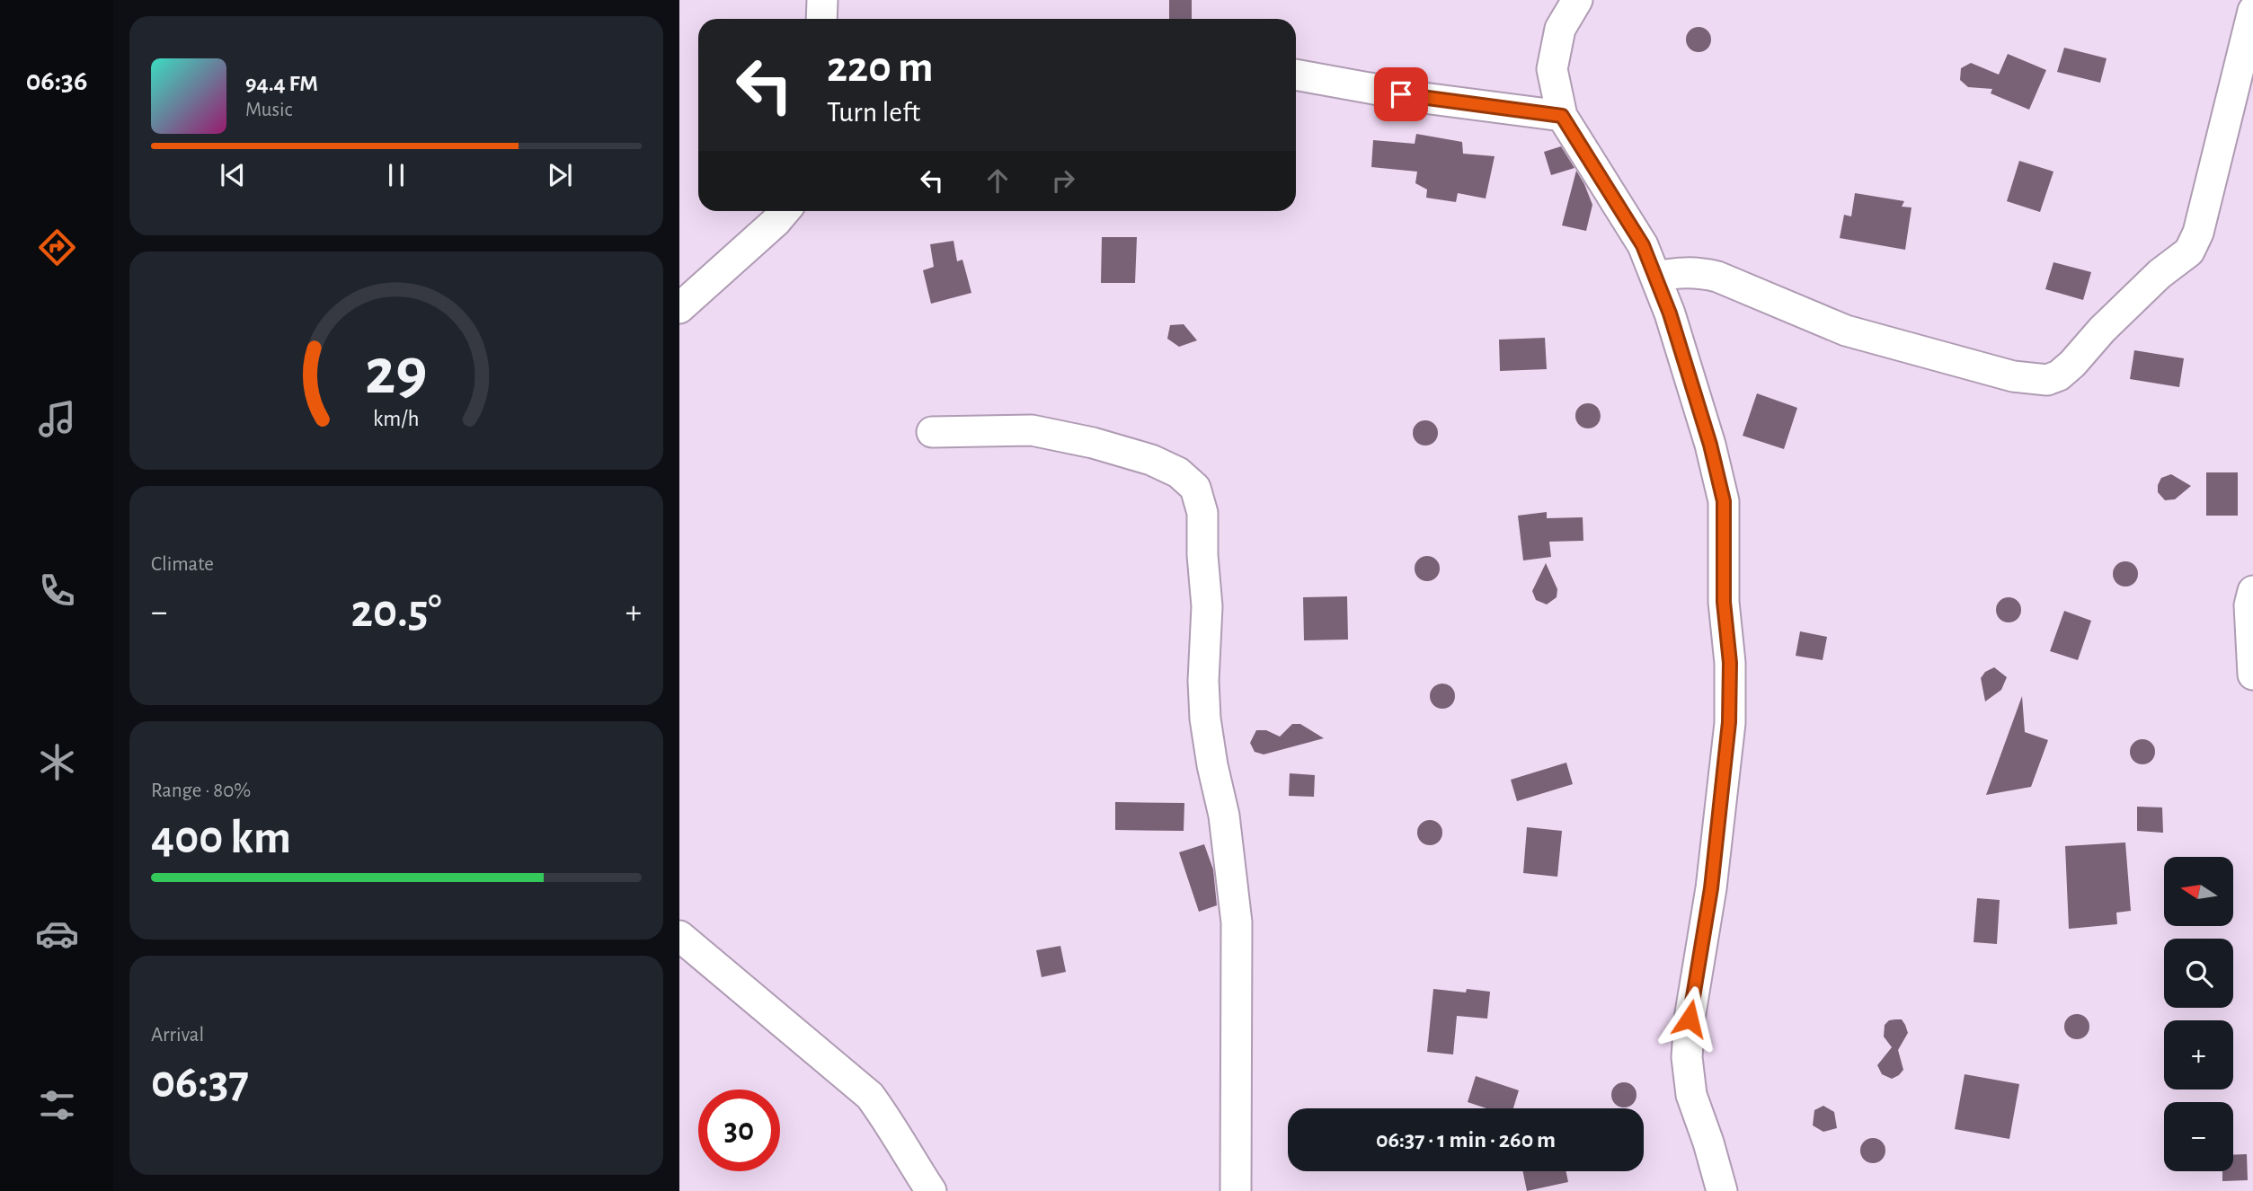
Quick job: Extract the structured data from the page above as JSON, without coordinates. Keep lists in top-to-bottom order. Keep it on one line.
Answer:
{"north":"left","page":{"tabs":"06:36","turn":["220 m","Turn left"],"song":["94.4 FM","Music"],"tile":["Climate",["Range · 80%","400 km"],["Arrival","06:37"]],"heat":["−","20.5°","+"],"map_buttons":["+","−"],"limit":"30","trip":"06:37 · 1 min · 260 m","gauge":["29","km/h"]}}
